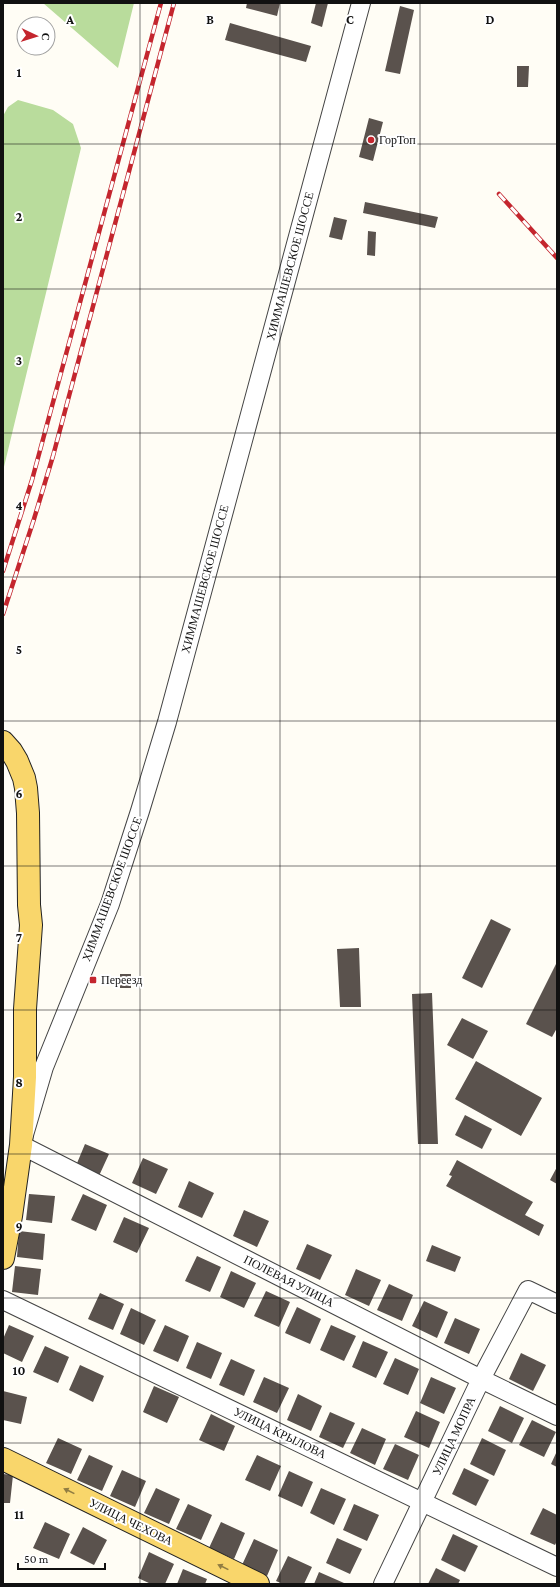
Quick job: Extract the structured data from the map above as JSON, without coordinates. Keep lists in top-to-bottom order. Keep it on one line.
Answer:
{"streets":{"main road":["УЛИЦА ЧЕХОВА"],"street":["ХИММАШЕВСКОЕ ШОССЕ","ПОЛЕВАЯ УЛИЦА","УЛИЦА КРЫЛОВА","УЛИЦА МОПРА"]},"crossings":[["ХИММАШЕВСКОЕ ШОССЕ","ПОЛЕВАЯ УЛИЦА"],["ПОЛЕВАЯ УЛИЦА","УЛИЦА МОПРА"],["УЛИЦА КРЫЛОВА","УЛИЦА МОПРА"]],"one_way":["УЛИЦА ЧЕХОВА"],"places":{"other":["ГорТоп"],"transit":["Переезд"]},"scale_bar":"50 m","north":"right","grid":{"columns":["A","B","C","D"],"rows":["1","2","3","4","5","6","7","8","9","10","11"]}}
